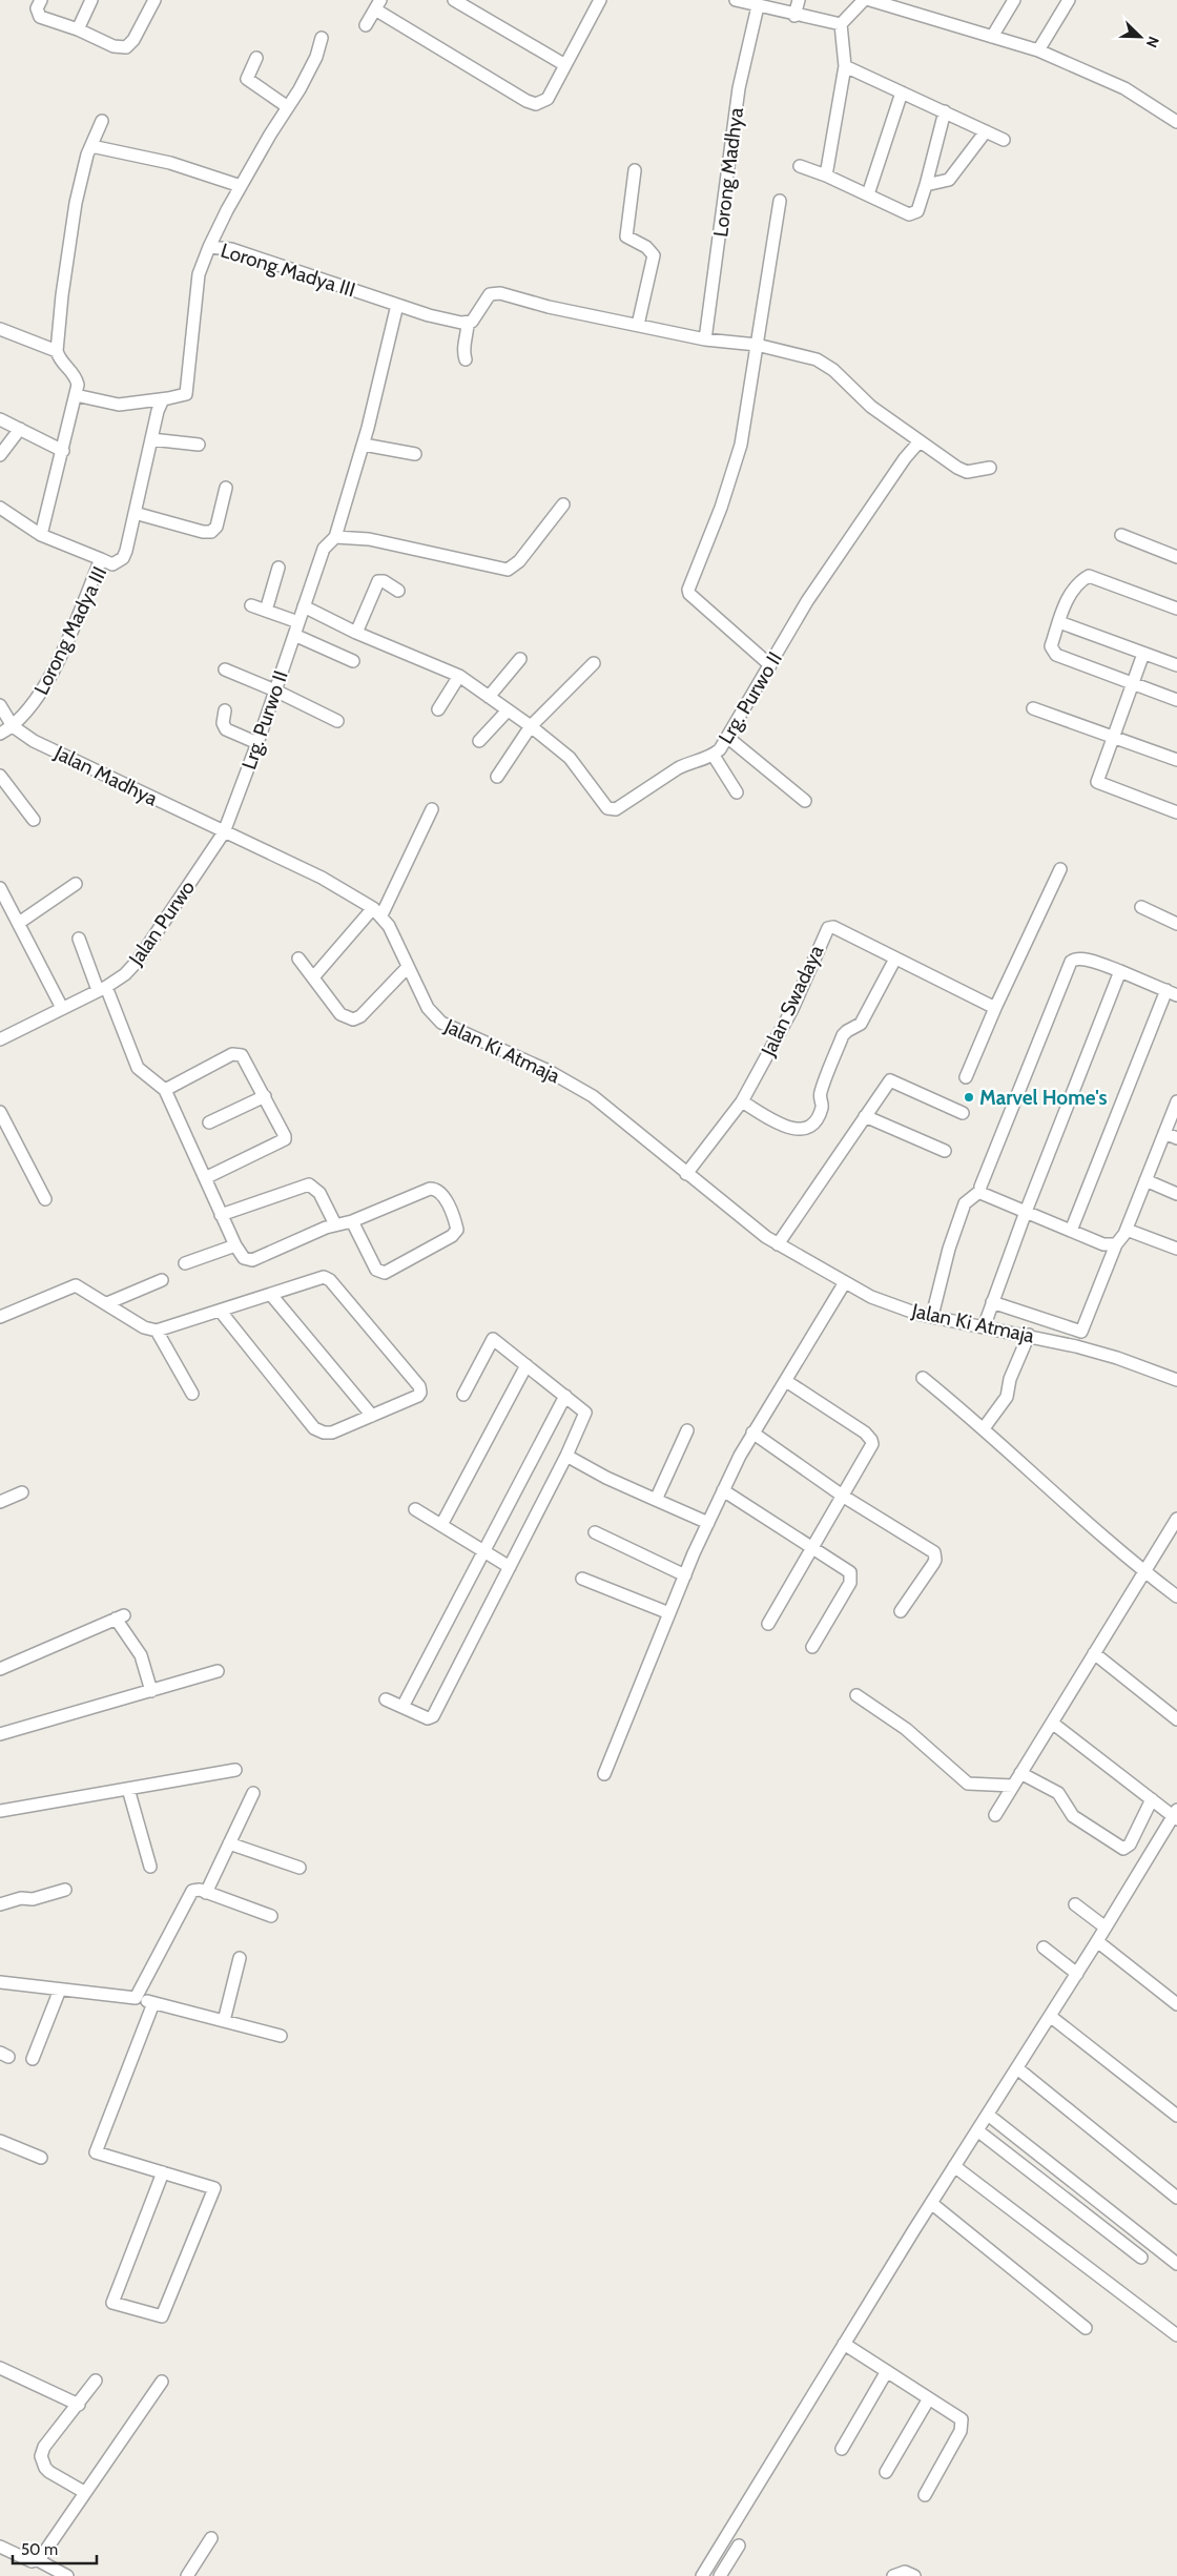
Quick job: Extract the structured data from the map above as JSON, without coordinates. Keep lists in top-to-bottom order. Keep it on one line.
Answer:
{"streets":{"street":["Lorong Madhya","Lorong Madya III","Lrg. Purwo II","Jalan Madhya","Jalan Purwo","Jalan Swadaya","Jalan Ki Atmaja"]},"crossings":[["Lorong Madya III","Lrg. Purwo II"],["Lorong Madya III","Jalan Madhya"],["Lrg. Purwo II","Jalan Madhya"],["Lrg. Purwo II","Jalan Purwo"],["Jalan Madhya","Jalan Purwo"],["Jalan Swadaya","Jalan Ki Atmaja"]],"places":["Marvel Home's"],"scale_bar":"50 m","north":"bottom right"}
